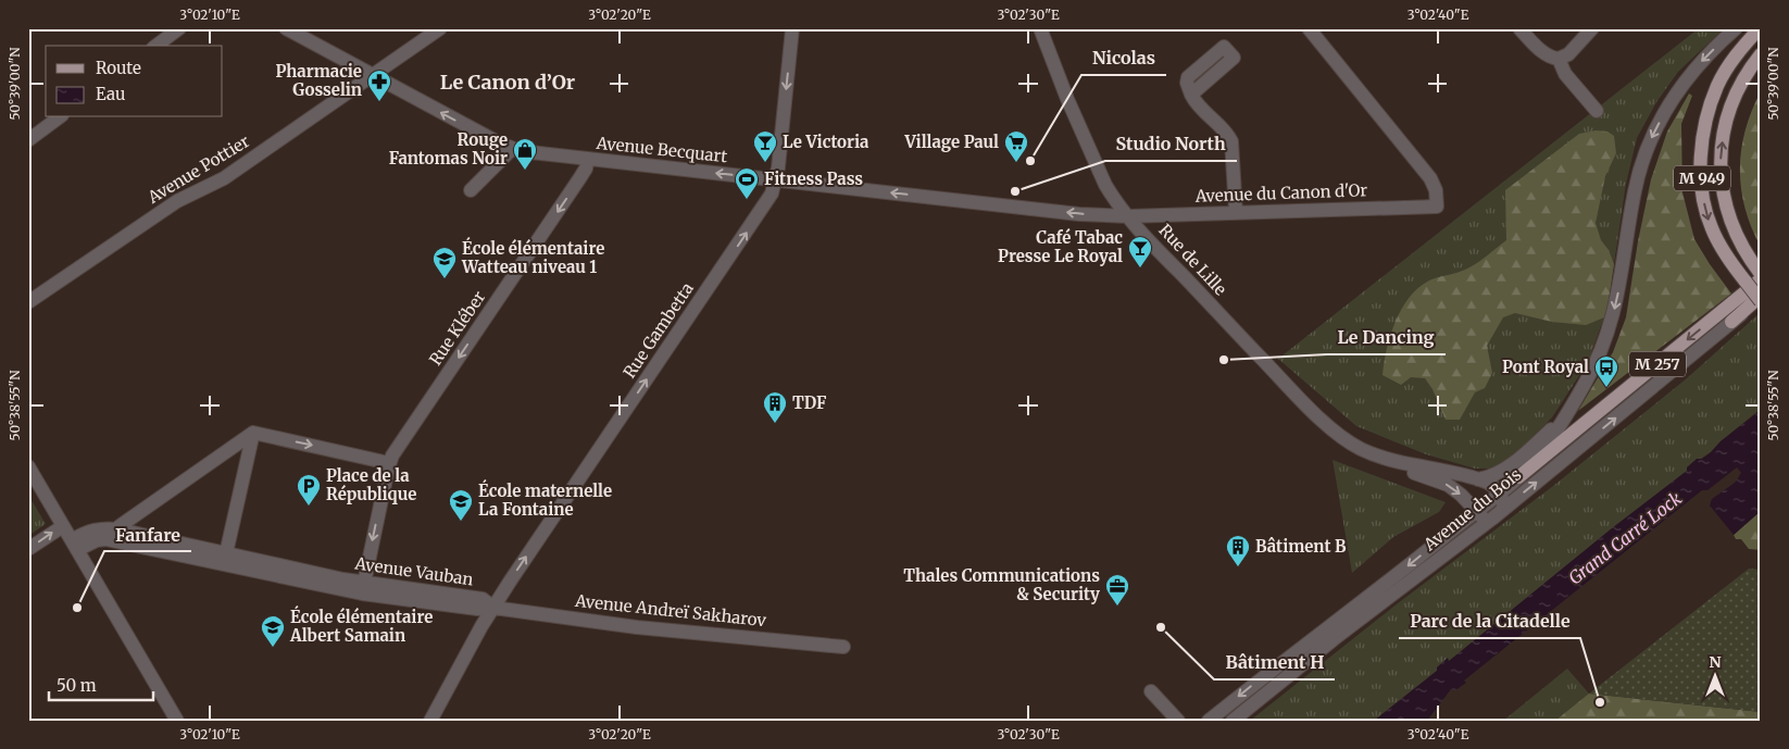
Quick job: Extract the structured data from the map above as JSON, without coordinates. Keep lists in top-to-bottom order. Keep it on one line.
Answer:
{"streets":{"main road":["M 949","M 257"],"street":["Avenue Becquart","Avenue Pottier","Avenue du Canon d'Or","Rue de Lille","Rue Kléber","Rue Gambetta","Avenue du Bois","Avenue Vauban","Avenue Andreï Sakharov"]},"crossings":[["Avenue Becquart","Avenue Pottier"],["Avenue Becquart","Avenue du Canon d'Or"],["Avenue Becquart","Rue de Lille"],["Avenue Becquart","Rue Kléber"],["Avenue Becquart","Rue Gambetta"],["Avenue du Canon d'Or","Rue de Lille"],["Rue de Lille","Avenue du Bois"],["Rue Gambetta","Avenue Vauban"],["Rue Gambetta","Avenue Andreï Sakharov"],["M 257","Avenue du Bois"],["Avenue Vauban","Avenue Andreï Sakharov"]],"one_way":["Avenue Becquart","Rue Kléber"],"districts":["Le Canon d’Or"],"water":["Grand Carré Lock"],"places":{"pharmacy":["Pharmacie Gosselin"],"other":["Nicolas","Studio North","Le Dancing","Fanfare","Bâtiment H","Parc de la Citadelle"],"bar":["Le Victoria","Café Tabac Presse Le Royal"],"supermarket":["Village Paul"],"shop":["Rouge Fantomas Noir"],"sports":["Fitness Pass"],"school or university":["École élémentaire Watteau niveau 1","École maternelle La Fontaine","École élémentaire Albert Samain"],"bus stop":["Pont Royal"],"building":["TDF","Bâtiment B"],"parking":["Place de la République"],"office":["Thales Communications & Security"]},"legend":["Route","Eau"],"scale_bar":"50 m","north":"top","coordinates":["3°02'10\"E","3°02'20\"E","3°02'30\"E","3°02'40\"E","50°39'00\"N","50°38'55\"N"]}
